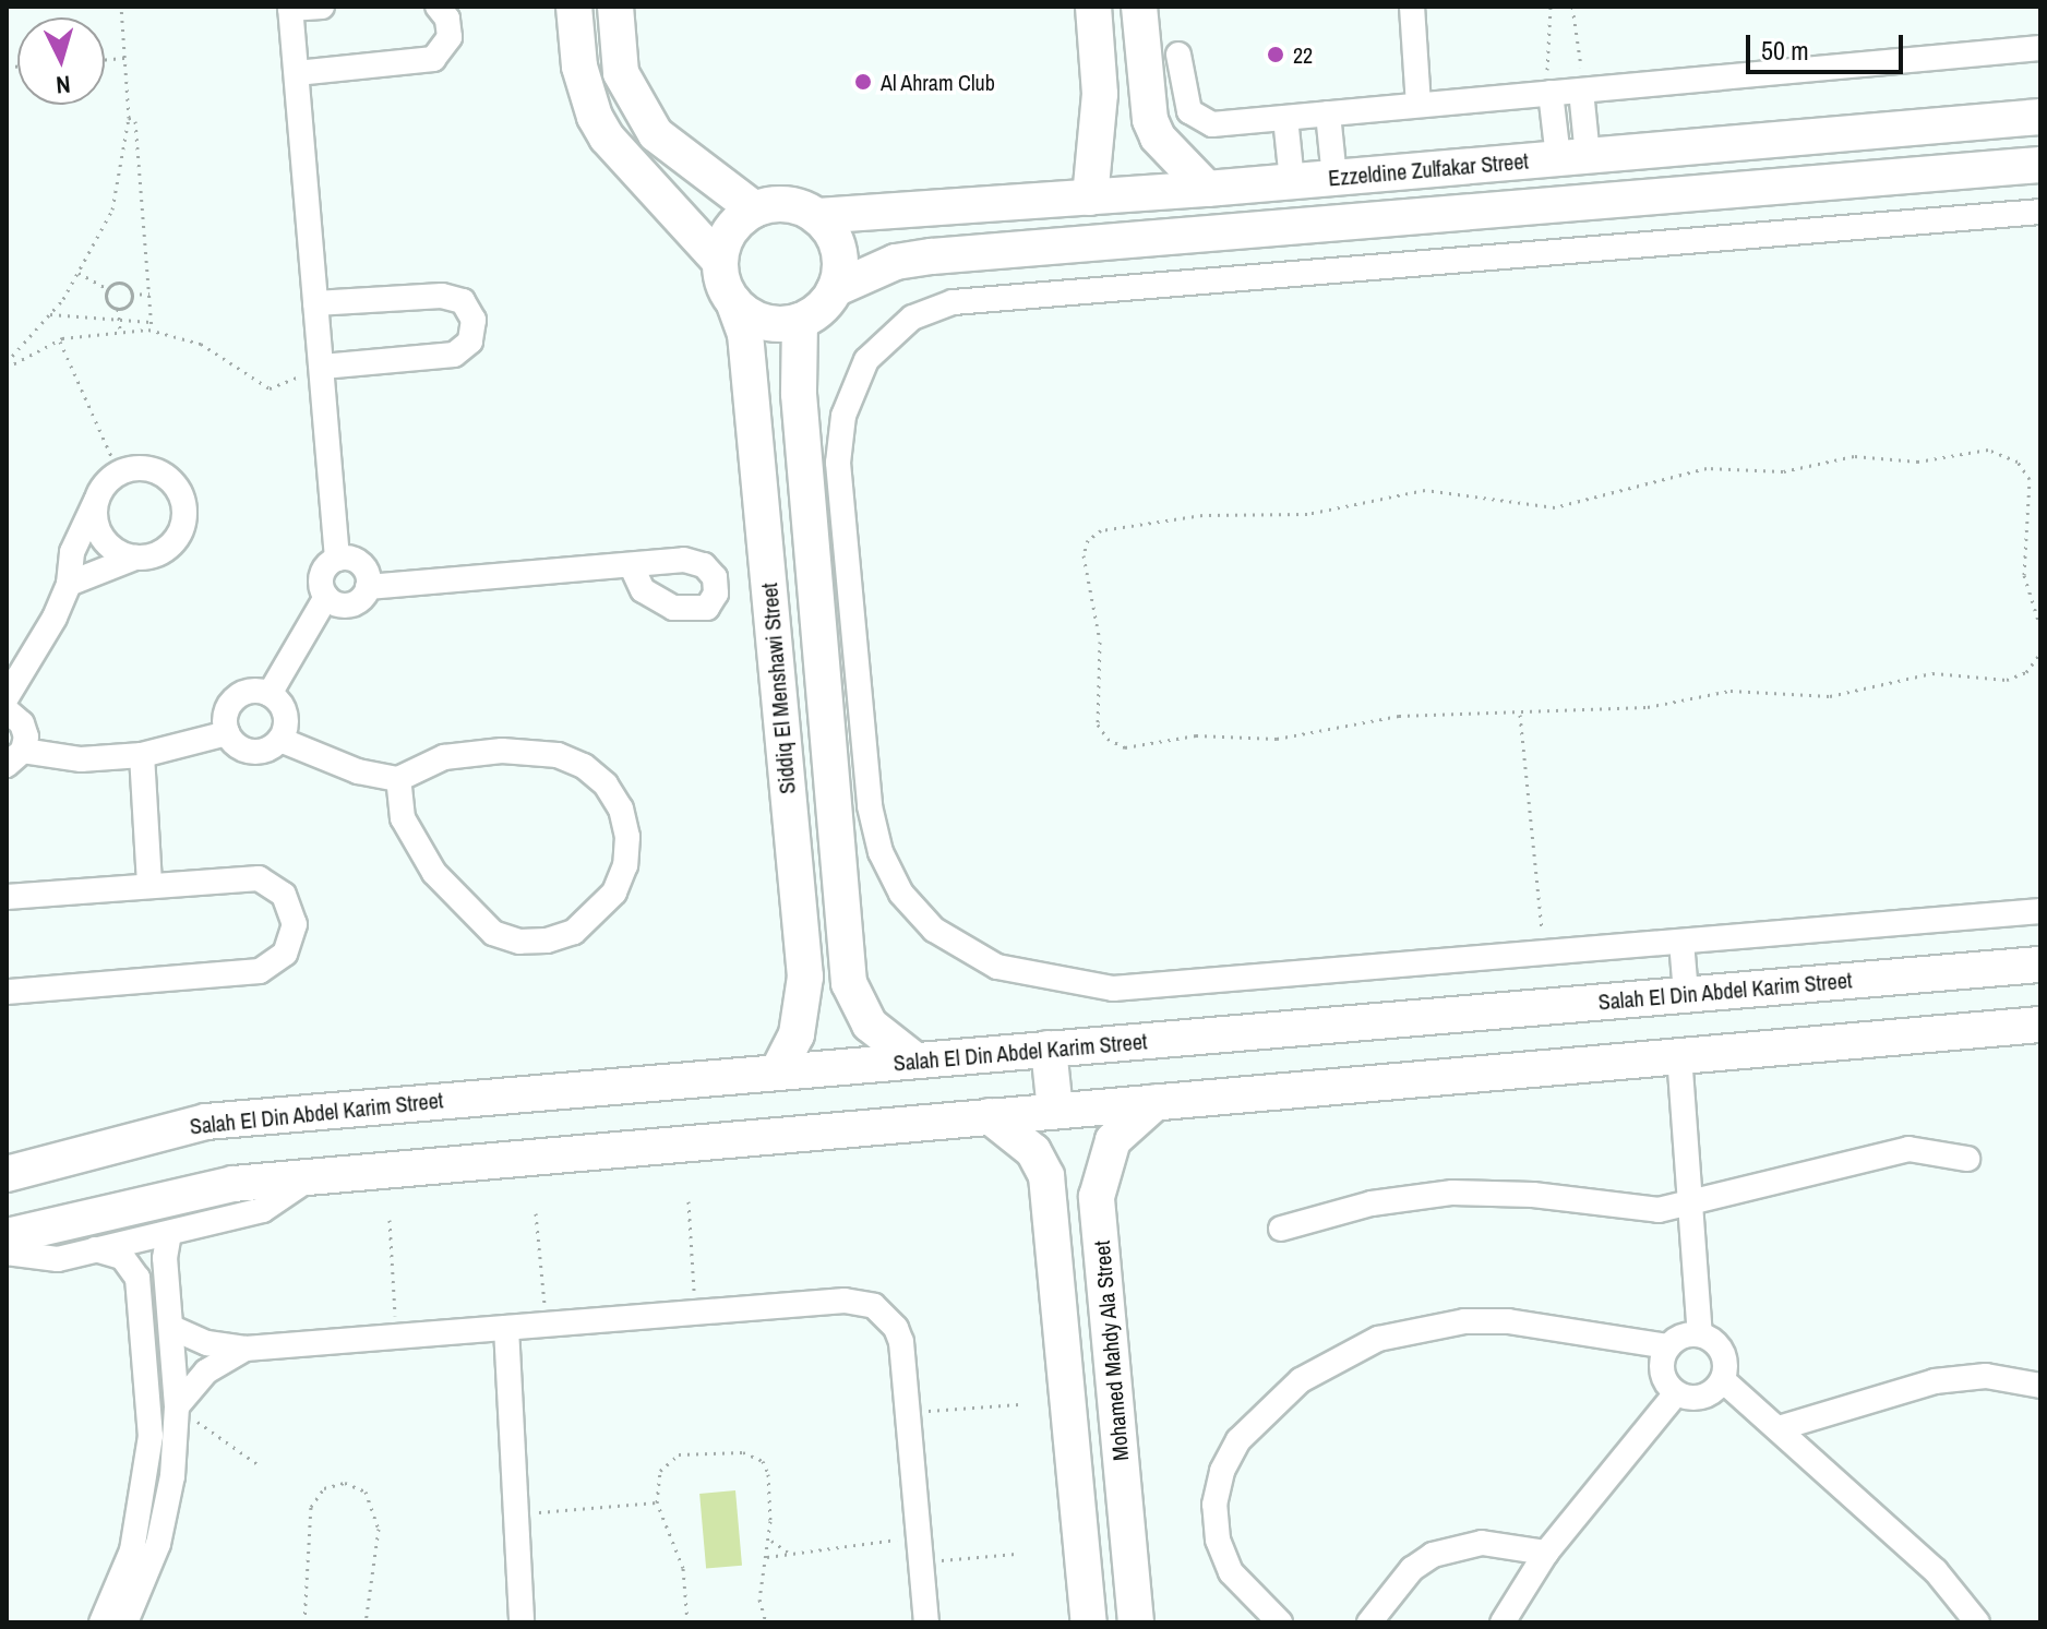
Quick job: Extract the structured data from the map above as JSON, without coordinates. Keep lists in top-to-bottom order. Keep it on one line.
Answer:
{"streets":{"street":["Ezzeldine Zulfakar Street","Siddiq El Menshawi Street","Salah El Din Abdel Karim Street","Mohamed Mahdy Ala Street"]},"crossings":[["Ezzeldine Zulfakar Street","Siddiq El Menshawi Street"],["Siddiq El Menshawi Street","Salah El Din Abdel Karim Street"]],"places":["22","Al Ahram Club"],"scale_bar":"50 m","north":"bottom"}
